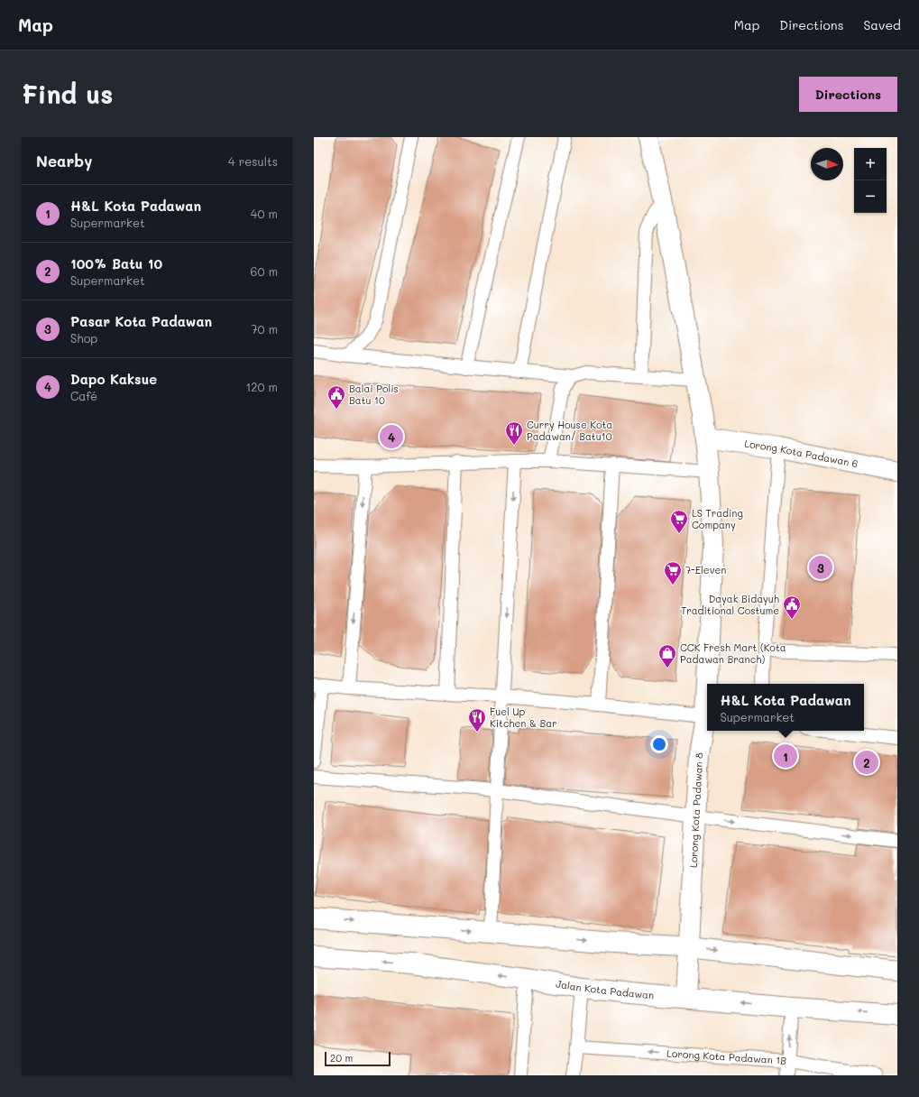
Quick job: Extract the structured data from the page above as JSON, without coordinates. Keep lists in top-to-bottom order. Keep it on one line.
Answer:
{"streets":{"main road":["Lorong Kota Padawan 6","Lorong Kota Padawan 8","Jalan Kota Padawan"],"lane":["Lorong Kota Padawan 1B"]},"crossings":[["Lorong Kota Padawan 6","Lorong Kota Padawan 8"],["Lorong Kota Padawan 8","Jalan Kota Padawan"]],"one_way":["Lorong Kota Padawan 1B"],"places":{"public building":["Balai Polis Batu 10","Dayak Bidayuh Traditional Costume"],"restaurant":["Curry House Kota Padawan/ Batu10","Fuel Up Kitchen & Bar"],"supermarket":["LS Trading Company","7-Eleven"],"shop":["CCK Fresh Mart (Kota Padawan Branch)"]},"scale_bar":"20 m","north":"right","page":{"header":"Map","nav":["Map","Directions","Saved"],"buttons":"Directions","title":"Find us","heading":["Nearby","4 results"],"map_buttons":["+","−"],"list":[{"mark":"1","name":"H&L Kota Padawan","note":"Supermarket","value":"40 m"},{"mark":"2","name":"100% Batu 10","note":"Supermarket","value":"60 m"},{"mark":"3","name":"Pasar Kota Padawan","note":"Shop","value":"70 m"},{"mark":"4","name":"Dapo Kaksue","note":"Café","value":"120 m"}],"pins":["4","3","1","2"],"popup":["H&L Kota Padawan","Supermarket"],"scale":"20 m"}}
